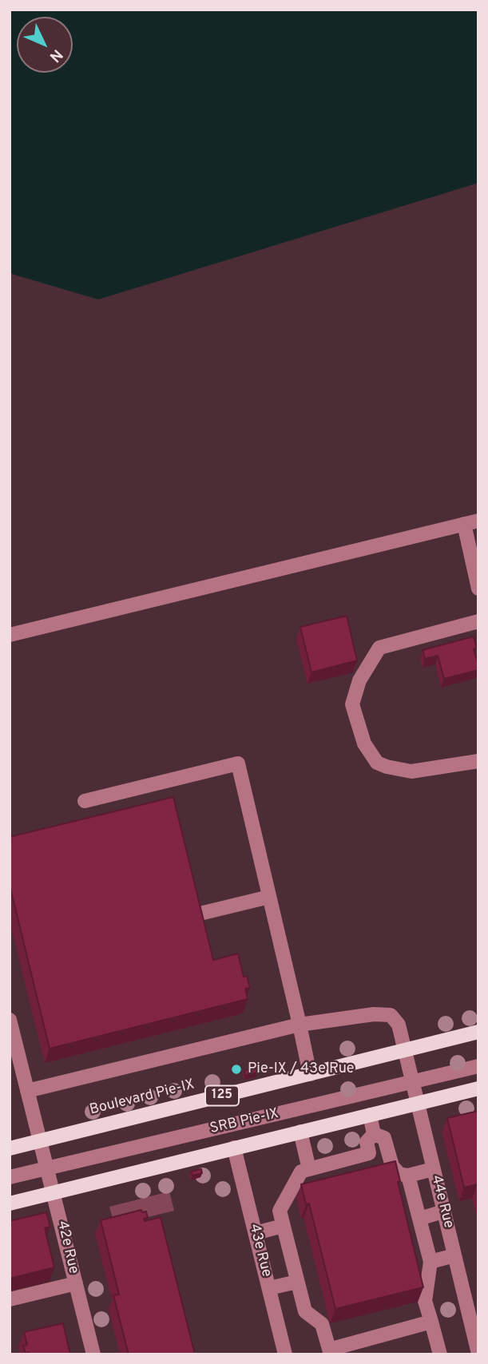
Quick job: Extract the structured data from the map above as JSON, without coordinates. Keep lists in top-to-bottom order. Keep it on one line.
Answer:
{"streets":{"main road":["125","Boulevard Pie-IX"],"street":["SRB Pie-IX","44e Rue","42e Rue","43e Rue"]},"crossings":[["Boulevard Pie-IX","44e Rue"],["Boulevard Pie-IX","42e Rue"],["SRB Pie-IX","44e Rue"],["SRB Pie-IX","42e Rue"]],"places":["Pie-IX / 43e Rue"],"north":"bottom right"}
